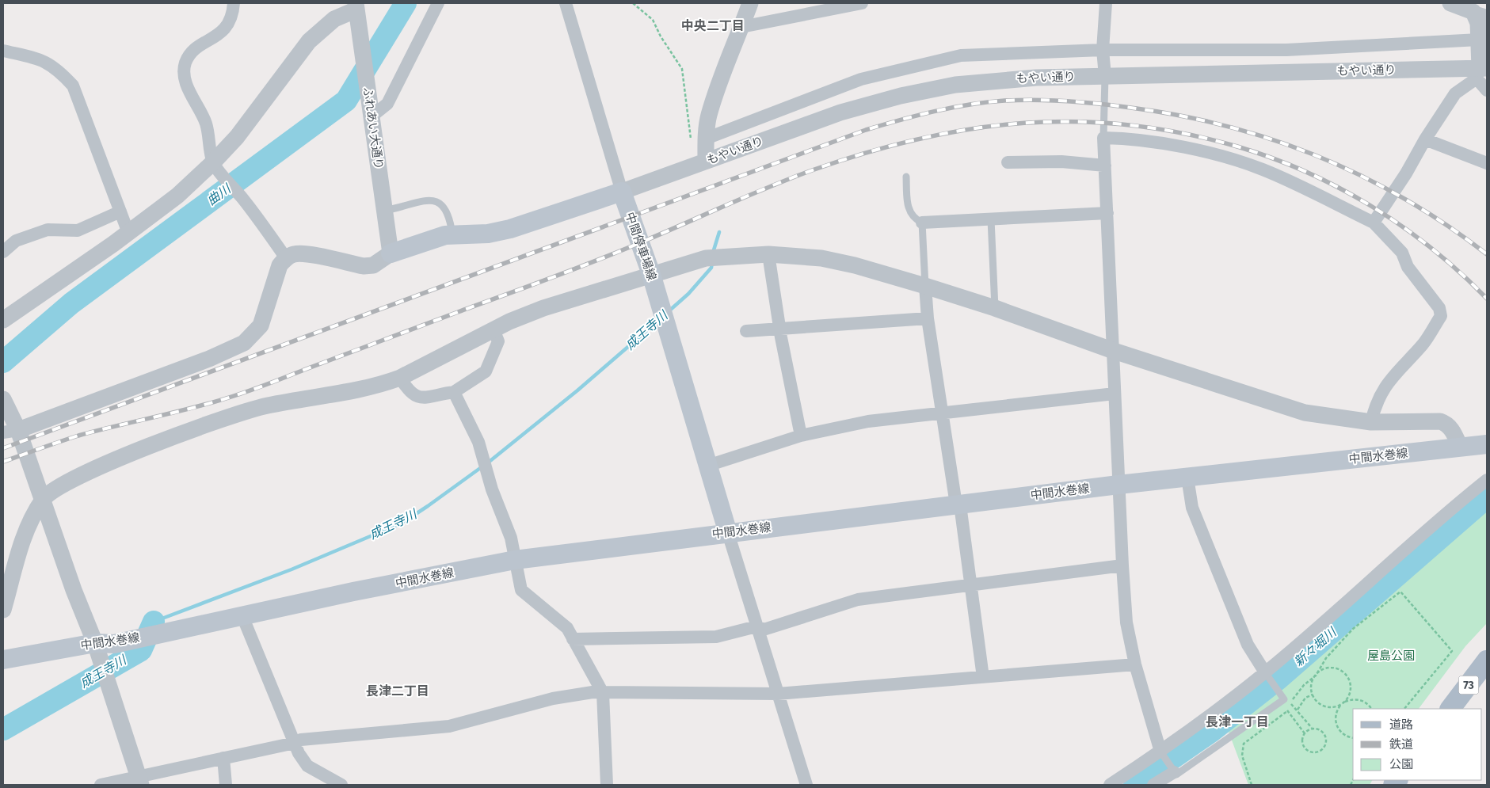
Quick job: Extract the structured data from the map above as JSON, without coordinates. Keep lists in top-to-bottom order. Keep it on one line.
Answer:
{"streets":{"main road":["中間停車場線","中間水巻線","73"],"street":["もやい通り","ふれあい大通り"]},"crossings":[["もやい通り","中間停車場線"],["中間停車場線","中間水巻線"]],"districts":["中央二丁目","長津二丁目","長津一丁目"],"water":["曲川","成王寺川","新々堀川"],"parks":["屋島公園"],"legend":["道路","鉄道","公園"]}
